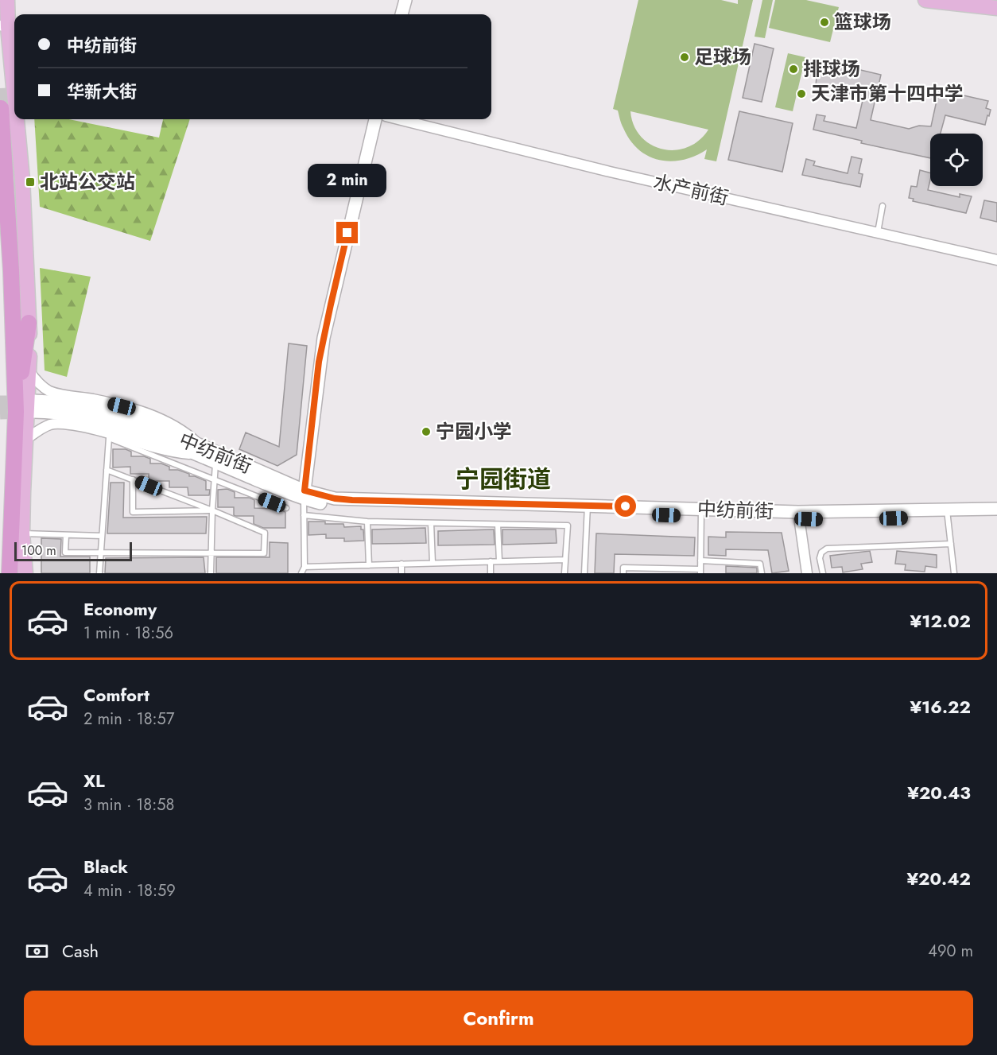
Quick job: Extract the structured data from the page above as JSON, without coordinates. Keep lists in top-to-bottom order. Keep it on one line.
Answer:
{"streets":{"street":["水产前街","中纺前街"]},"districts":["宁园街道"],"places":{"other":["篮球场","足球场","排球场","天津市第十四中学","宁园小学"],"transit":["北站公交站"]},"scale_bar":"100 m","page":{"banner":["中纺前街","华新大街"],"bubble":"2 min","scale":"100 m","list":[{"name":"Economy","note":"1 min · 18:56","value":"¥12.02"},{"name":"Comfort","note":"2 min · 18:57","value":"¥16.22"},{"name":"XL","note":"3 min · 18:58","value":"¥20.43"},{"name":"Black","note":"4 min · 18:59","value":"¥20.42"}],"pay":["Cash","490 m"],"buttons":"Confirm"}}
